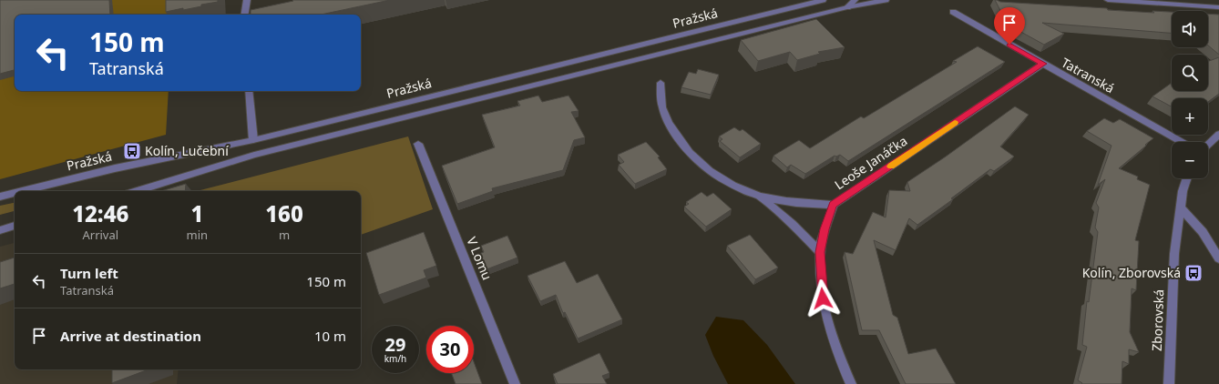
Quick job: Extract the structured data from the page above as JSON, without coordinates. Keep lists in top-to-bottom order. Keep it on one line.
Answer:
{"streets":{"street":["Pražská","Tatranská","Leoše Janáčka","V Lomu","Zborovská"]},"crossings":[["Tatranská","Leoše Janáčka"]],"places":{"bus stop":["Kolín, Lučební","Kolín, Zborovská"]},"page":{"map_buttons":["+","−"],"turn":["150 m","Tatranská"],"eta":["12:46","Arrival","1","min","160","m"],"list":[{"name":"Turn left","note":"Tatranská","value":"150 m"},{"name":"Arrive at destination","value":"10 m"}],"speed":"29 km/h","limit":"30"}}
